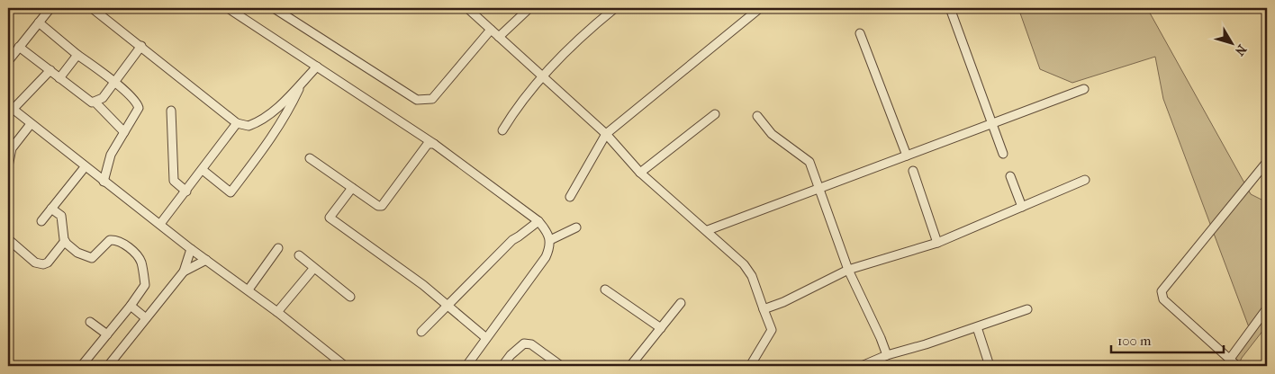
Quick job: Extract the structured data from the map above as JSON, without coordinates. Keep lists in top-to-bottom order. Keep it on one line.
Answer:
{"scale_bar":"100 m","north":"bottom right"}
